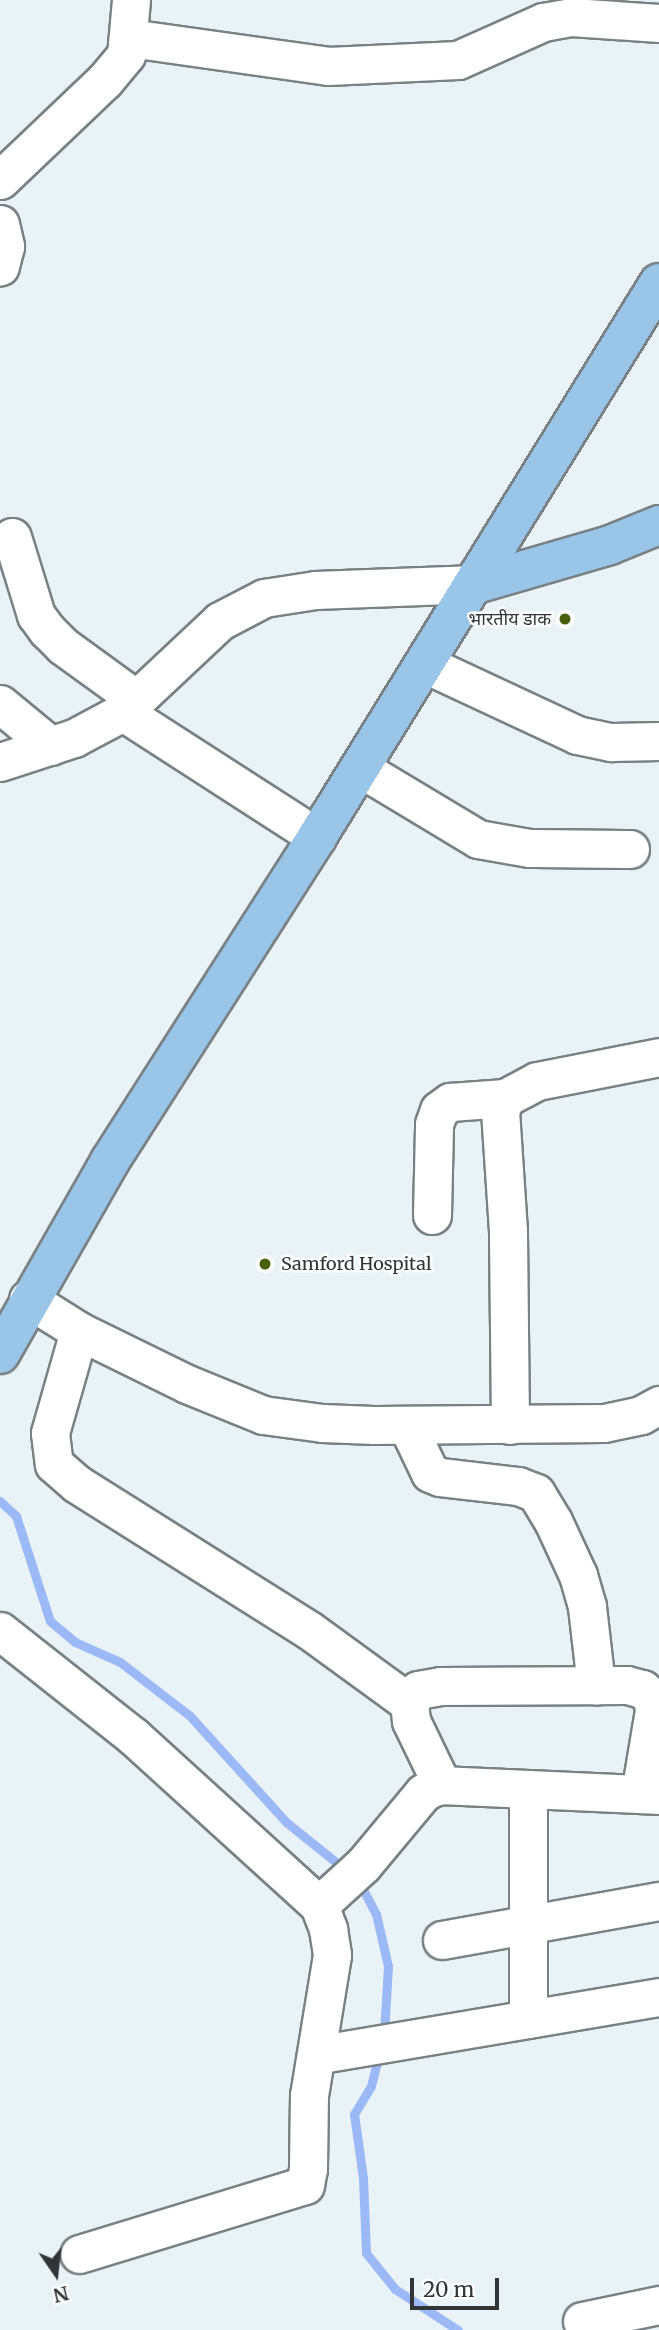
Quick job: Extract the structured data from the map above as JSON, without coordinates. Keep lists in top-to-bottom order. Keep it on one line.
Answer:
{"places":["भारतीय डाक","Samford Hospital"],"scale_bar":"20 m","north":"bottom"}
